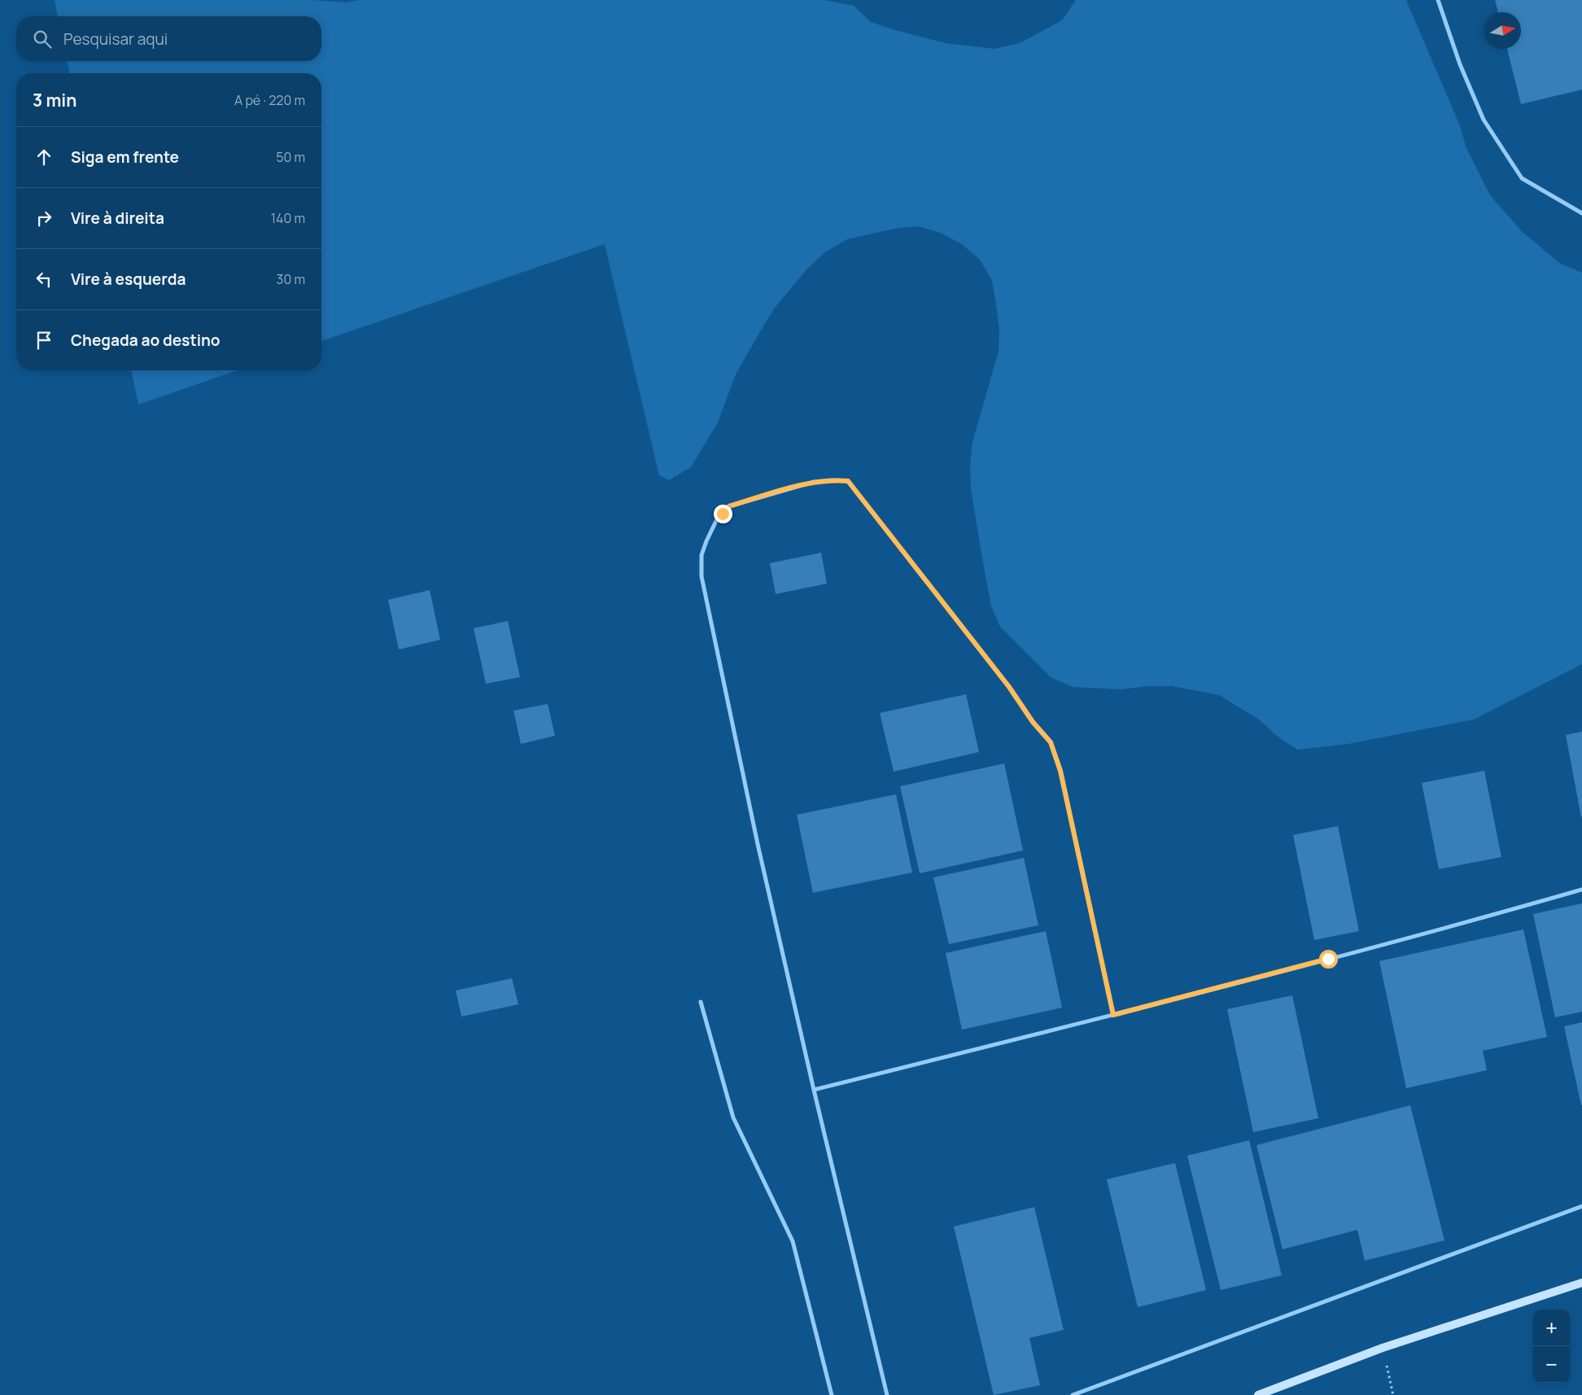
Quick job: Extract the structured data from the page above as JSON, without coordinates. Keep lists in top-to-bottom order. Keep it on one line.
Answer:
{"north":"right","page":{"search":"Pesquisar aqui","heading":["3 min","A pé · 220 m"],"list":[["Siga em frente","50 m"],["Vire à direita","140 m"],["Vire à esquerda","30 m"],"Chegada ao destino"],"map_buttons":["+","−"]}}
